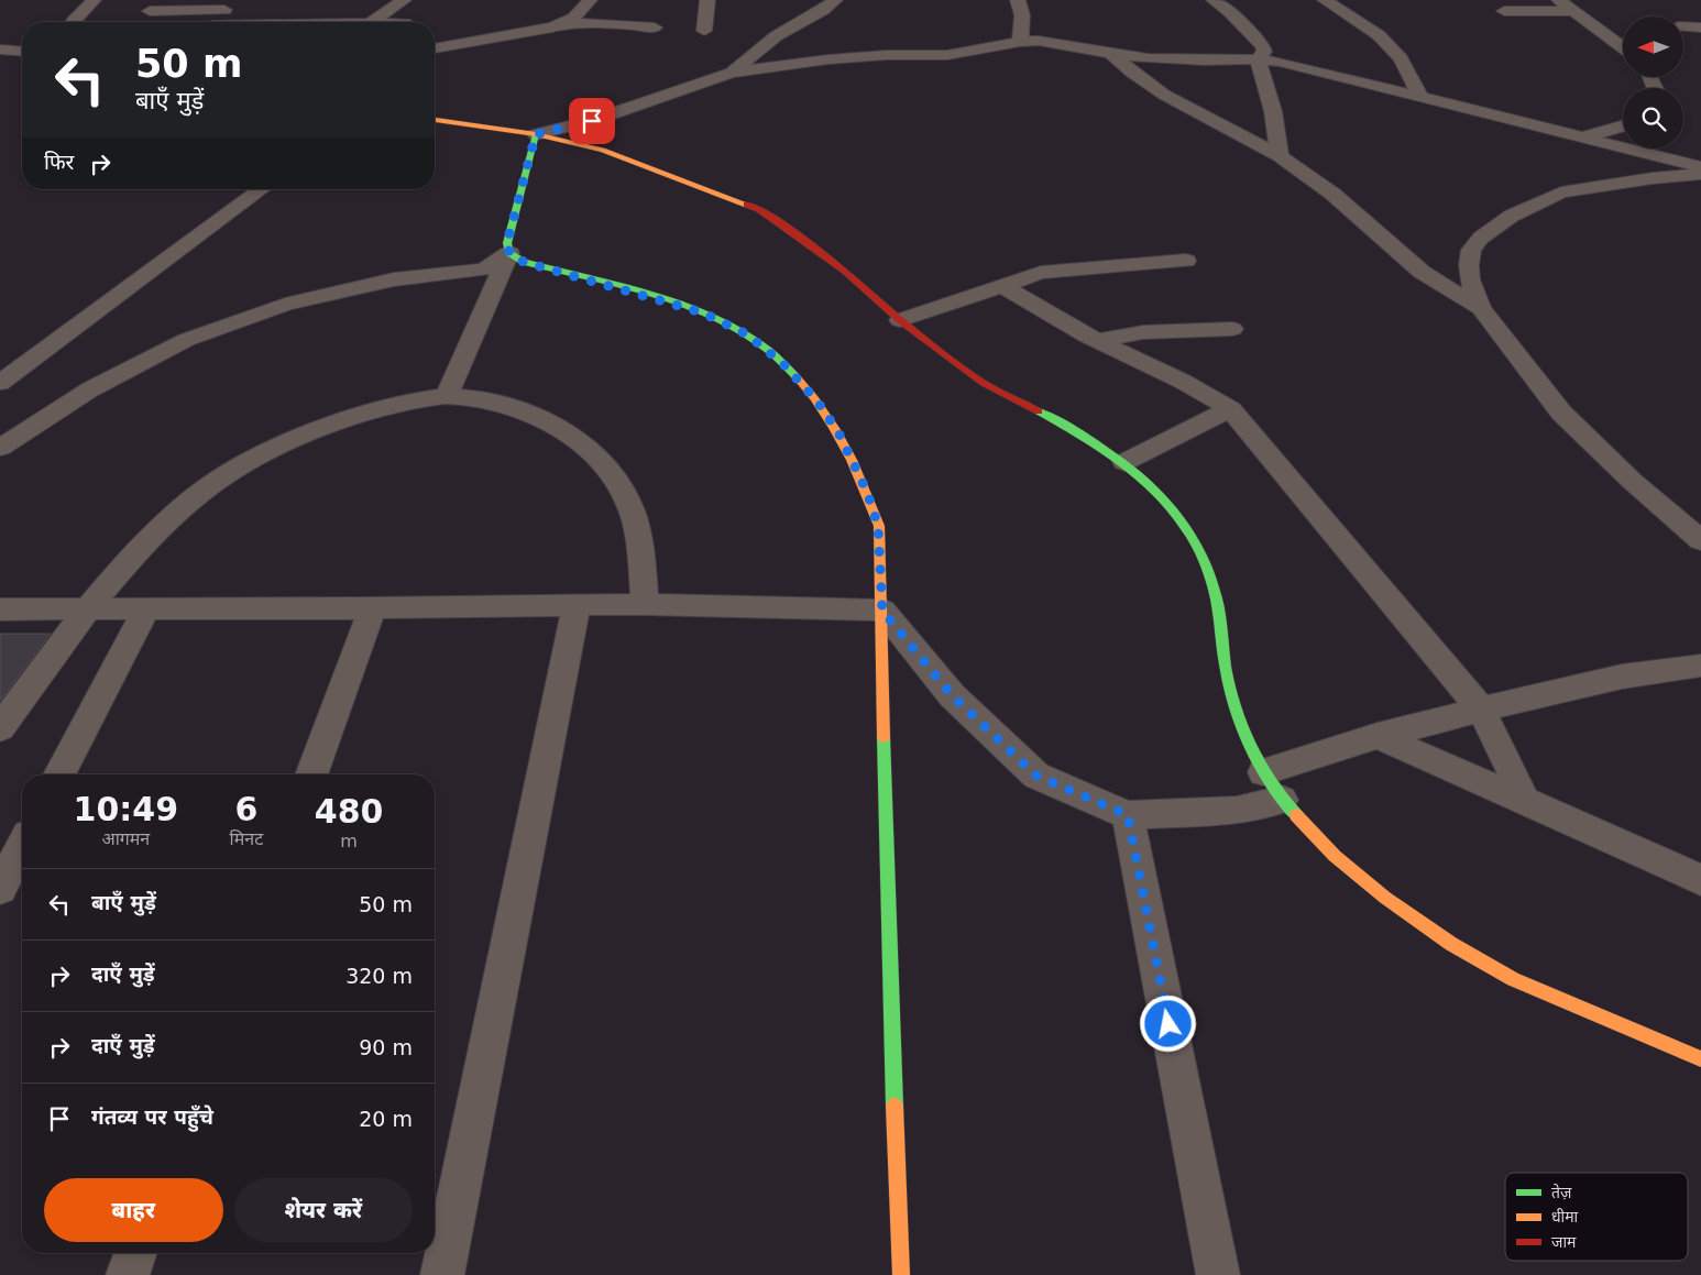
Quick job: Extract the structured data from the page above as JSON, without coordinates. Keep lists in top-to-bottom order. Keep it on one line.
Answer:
{"legend":["तेज़","धीमा","जाम"],"north":"left","page":{"turn":["50 m","बाएँ मुड़ें"],"then":"फिर","eta":["10:49","आगमन","6","मिनट","480","m"],"list":[{"name":"बाएँ मुड़ें","value":"50 m"},{"name":"दाएँ मुड़ें","value":"320 m"},{"name":"दाएँ मुड़ें","value":"90 m"},{"name":"गंतव्य पर पहुँचे","value":"20 m"}],"buttons":["बाहर","शेयर करें"]}}
